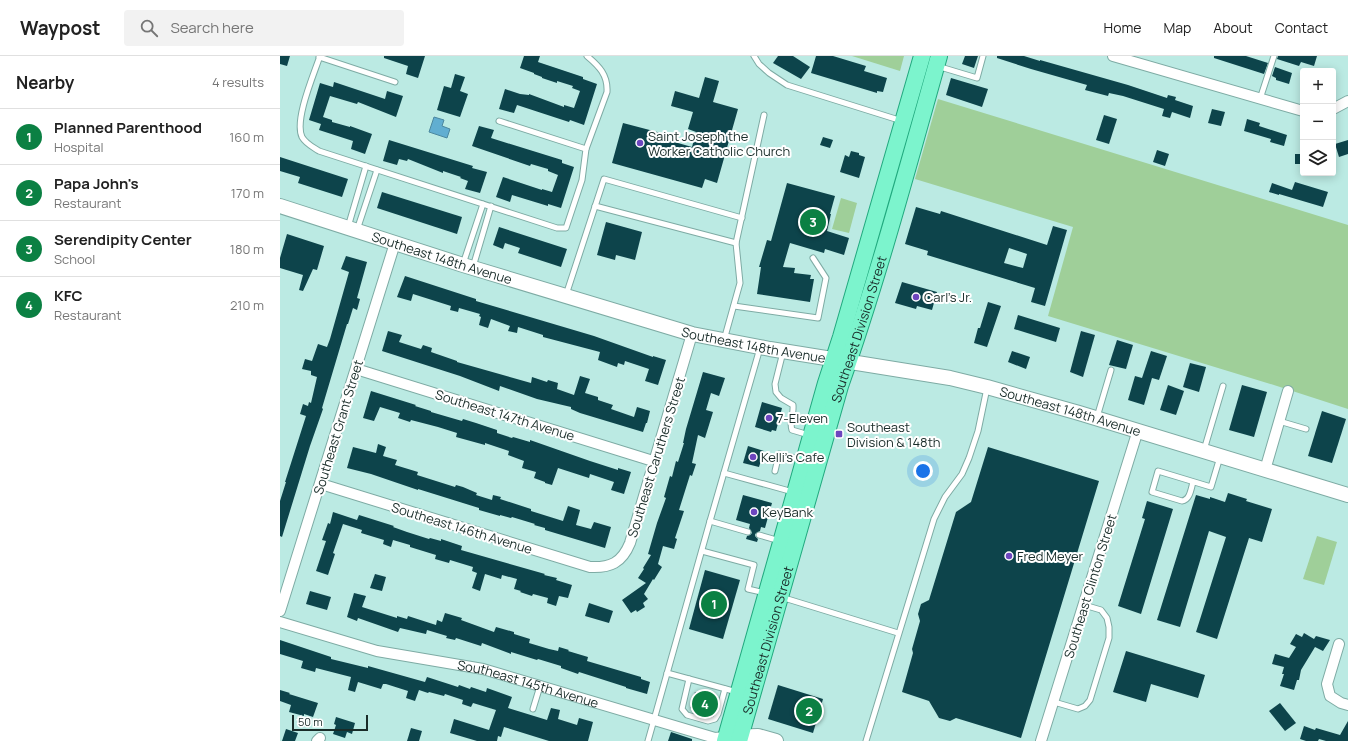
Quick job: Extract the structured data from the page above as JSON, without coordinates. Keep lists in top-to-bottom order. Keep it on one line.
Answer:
{"streets":{"main road":["Southeast 148th Avenue","Southeast Division Street","Southeast 145th Avenue"],"street":["Southeast 147th Avenue","Southeast Grant Street","Southeast Caruthers Street","Southeast 146th Avenue","Southeast Clinton Street"]},"crossings":[["Southeast 148th Avenue","Southeast Division Street"],["Southeast 148th Avenue","Southeast Grant Street"],["Southeast 148th Avenue","Southeast Caruthers Street"],["Southeast 148th Avenue","Southeast Clinton Street"],["Southeast Division Street","Southeast 145th Avenue"],["Southeast 147th Avenue","Southeast Grant Street"],["Southeast 147th Avenue","Southeast Caruthers Street"],["Southeast Grant Street","Southeast 146th Avenue"],["Southeast Caruthers Street","Southeast 146th Avenue"]],"places":{"other":["Saint Joseph the Worker Catholic Church","Carl's Jr.","7-Eleven","Kelli's Cafe","KeyBank","Fred Meyer"],"transit":["Southeast Division & 148th"]},"scale_bar":"50 m","page":{"header":"Waypost","search":"Search here","nav":["Home","Map","About","Contact"],"heading":["Nearby","4 results"],"map_buttons":["+","−"],"list":[{"mark":"1","name":"Planned Parenthood","note":"Hospital","value":"160 m"},{"mark":"2","name":"Papa John's","note":"Restaurant","value":"170 m"},{"mark":"3","name":"Serendipity Center","note":"School","value":"180 m"},{"mark":"4","name":"KFC","note":"Restaurant","value":"210 m"}],"pins":["3","1","4","2"],"scale":"50 m"}}
